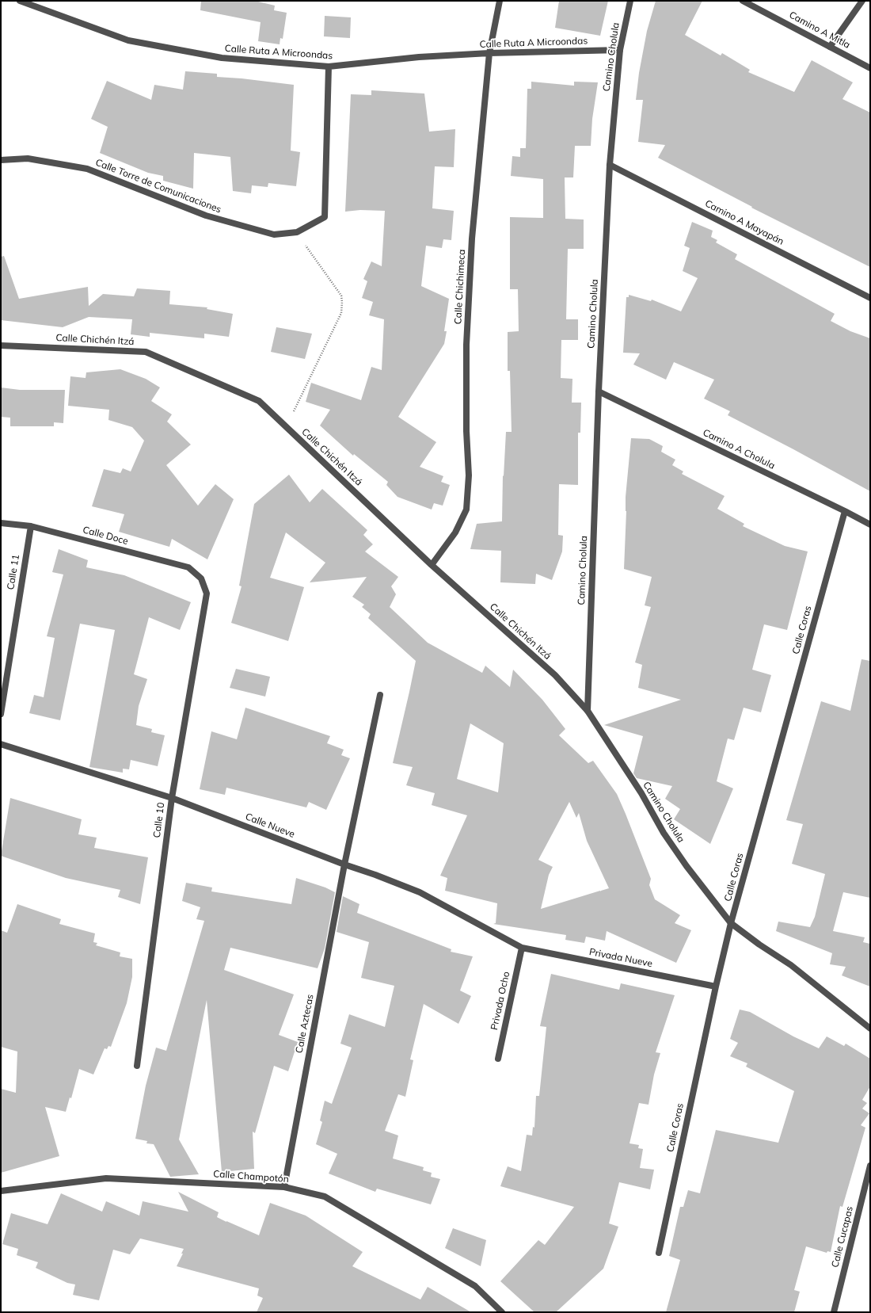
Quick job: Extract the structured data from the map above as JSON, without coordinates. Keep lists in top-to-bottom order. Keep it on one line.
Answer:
{"streets":{"street":["Camino A Mitla","Calle Ruta A Microondas","Camino Cholula","Calle Torre de Comunicaciones","Camino A Mayapán","Calle Chichimeca","Calle Chichén Itzá","Camino A Cholula","Calle Doce","Calle 11","Calle Coras","Calle 10","Calle Nueve","Privada Nueve","Privada Ocho","Calle Aztecas","Calle Champotón","Calle Cucapas"]},"crossings":[["Calle Ruta A Microondas","Camino Cholula"],["Calle Ruta A Microondas","Calle Torre de Comunicaciones"],["Calle Ruta A Microondas","Calle Chichimeca"],["Camino Cholula","Camino A Mayapán"],["Camino Cholula","Calle Chichén Itzá"],["Camino Cholula","Camino A Cholula"],["Camino Cholula","Calle Coras"],["Calle Chichimeca","Calle Chichén Itzá"],["Camino A Cholula","Calle Coras"],["Calle Doce","Calle 11"],["Calle Doce","Calle 10"],["Calle Coras","Privada Nueve"],["Calle 10","Calle Nueve"],["Calle Nueve","Privada Nueve"],["Calle Nueve","Privada Ocho"],["Calle Nueve","Calle Aztecas"],["Privada Nueve","Privada Ocho"],["Calle Aztecas","Calle Champotón"]]}
